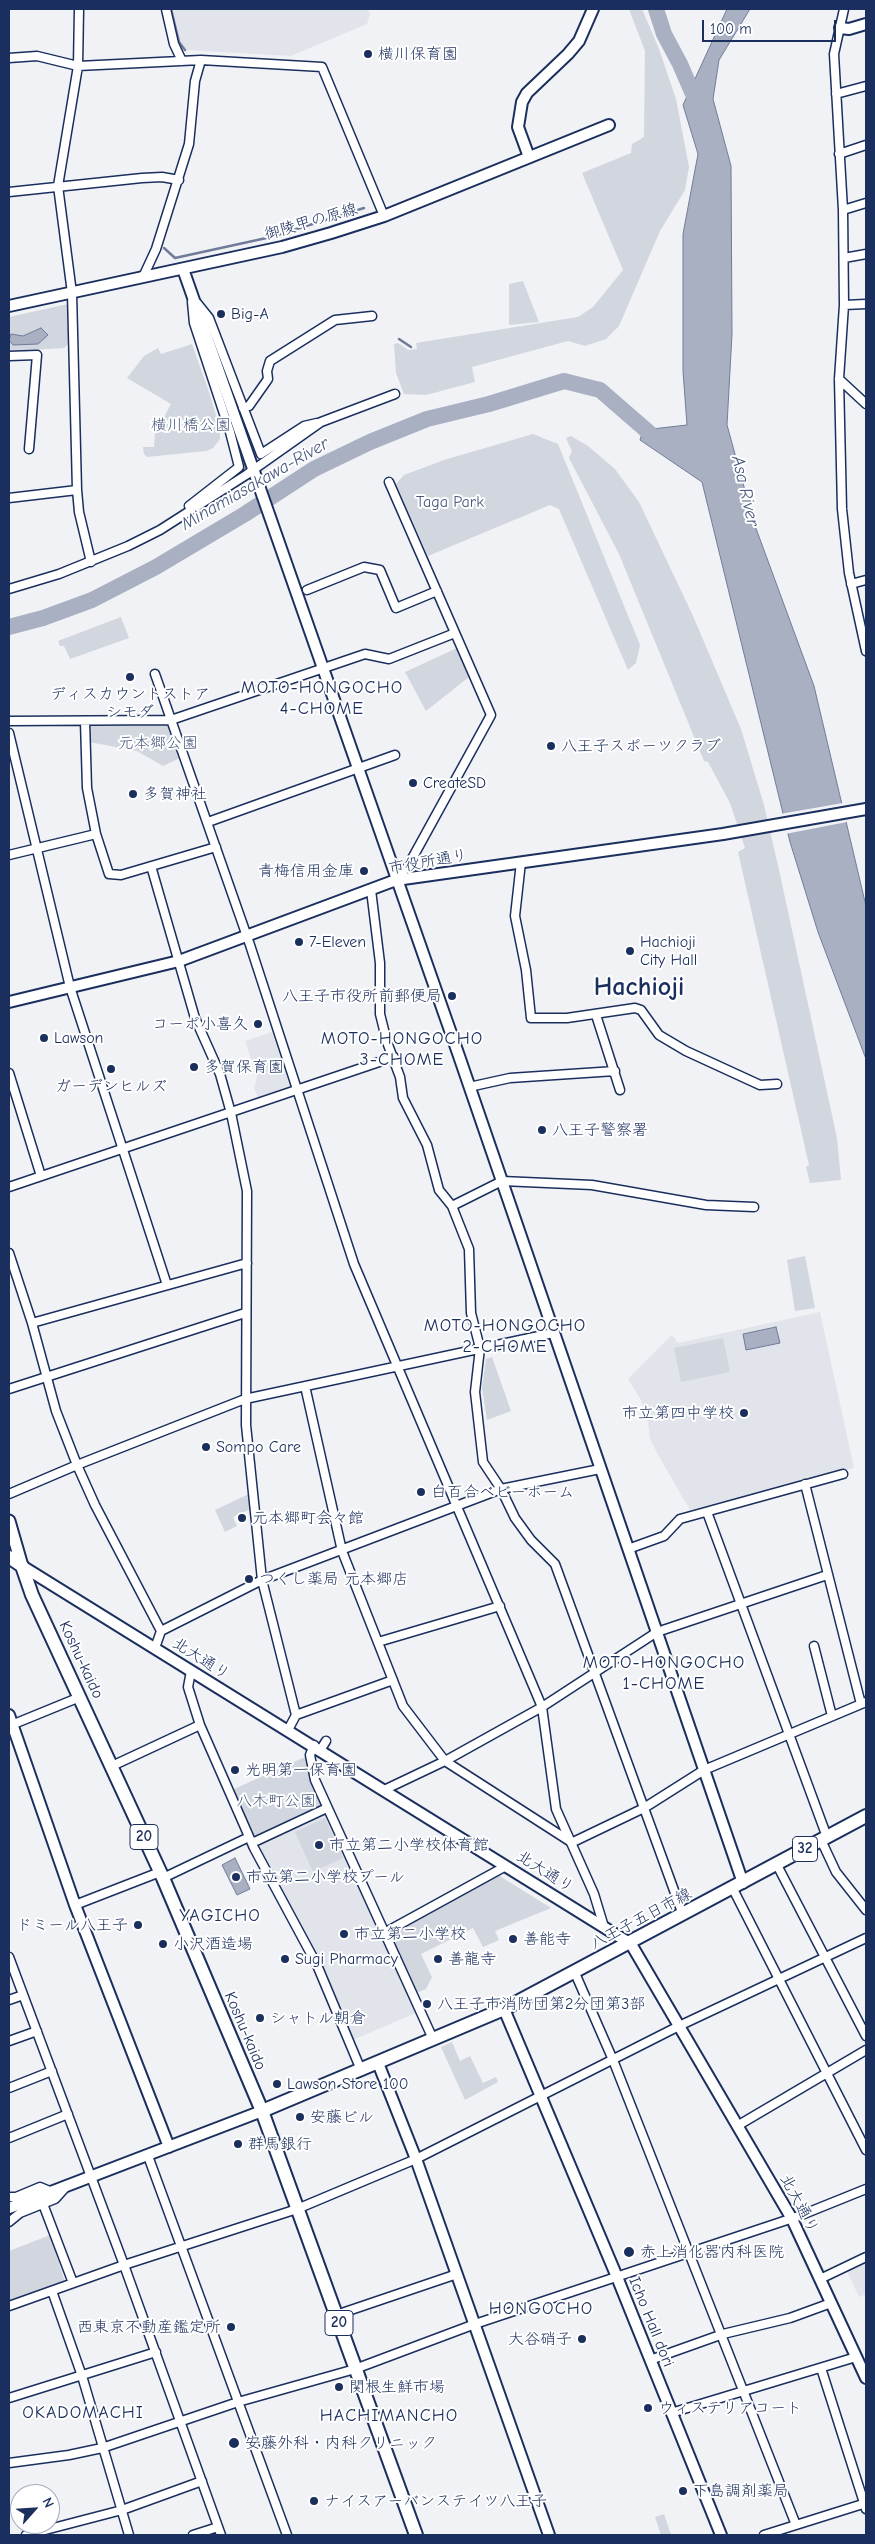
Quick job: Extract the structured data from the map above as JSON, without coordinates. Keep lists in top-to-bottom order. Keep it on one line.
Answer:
{"streets":{"main road":["Koshu-kaido","20","32","八王子五日市線"],"street":["御陵甲の原線","市役所通り","北大通り","Icho Hall dori"]},"crossings":[["北大通り","Koshu-kaido"],["北大通り","八王子五日市線"],["Koshu-kaido","八王子五日市線"],["八王子五日市線","Icho Hall dori"]],"districts":["MOTO-HONGOCHO 4-CHOME","Hachioji","MOTO-HONGOCHO 3-CHOME","MOTO-HONGOCHO 2-CHOME","MOTO-HONGOCHO 1-CHOME","YAGICHO","HONGOCHO","OKADOMACHI","HACHIMANCHO"],"water":["Minamiasakawa-River","Asa River"],"parks":["横川橋公園","Taga Park","元本郷公園","八木町公園"],"places":["横川保育園","Big-A","ディスカウントストア シモダ","八王子スポーツクラブ","CreateSD","多賀神社","青梅信用金庫","7-Eleven","Hachioji City Hall","八王子市役所前郵便局","コーポ小喜久","Lawson","多賀保育園","ガーデンヒルズ","八王子警察署","市立第四中学校","Sompo Care","白百合ベビーホーム","元本郷町会々館","つくし薬局 元本郷店","光明第一保育園","市立第二小学校体育館","市立第二小学校プール","ドミール八王子","市立第二小学校","善能寺","小沢酒造場","Sugi Pharmacy","善龍寺","八王子市消防団第2分団第3部","シャトル朝倉","Lawson Store 100","安藤ビル","群馬銀行","赤上消化器内科医院","西東京不動産鑑定所","大谷硝子","関根生鮮市場","ウィステリアコート","安藤外科・内科クリニック","下島調剤薬局","ナイスアーバンステイツ八王子"],"scale_bar":"100 m","north":"top right"}
